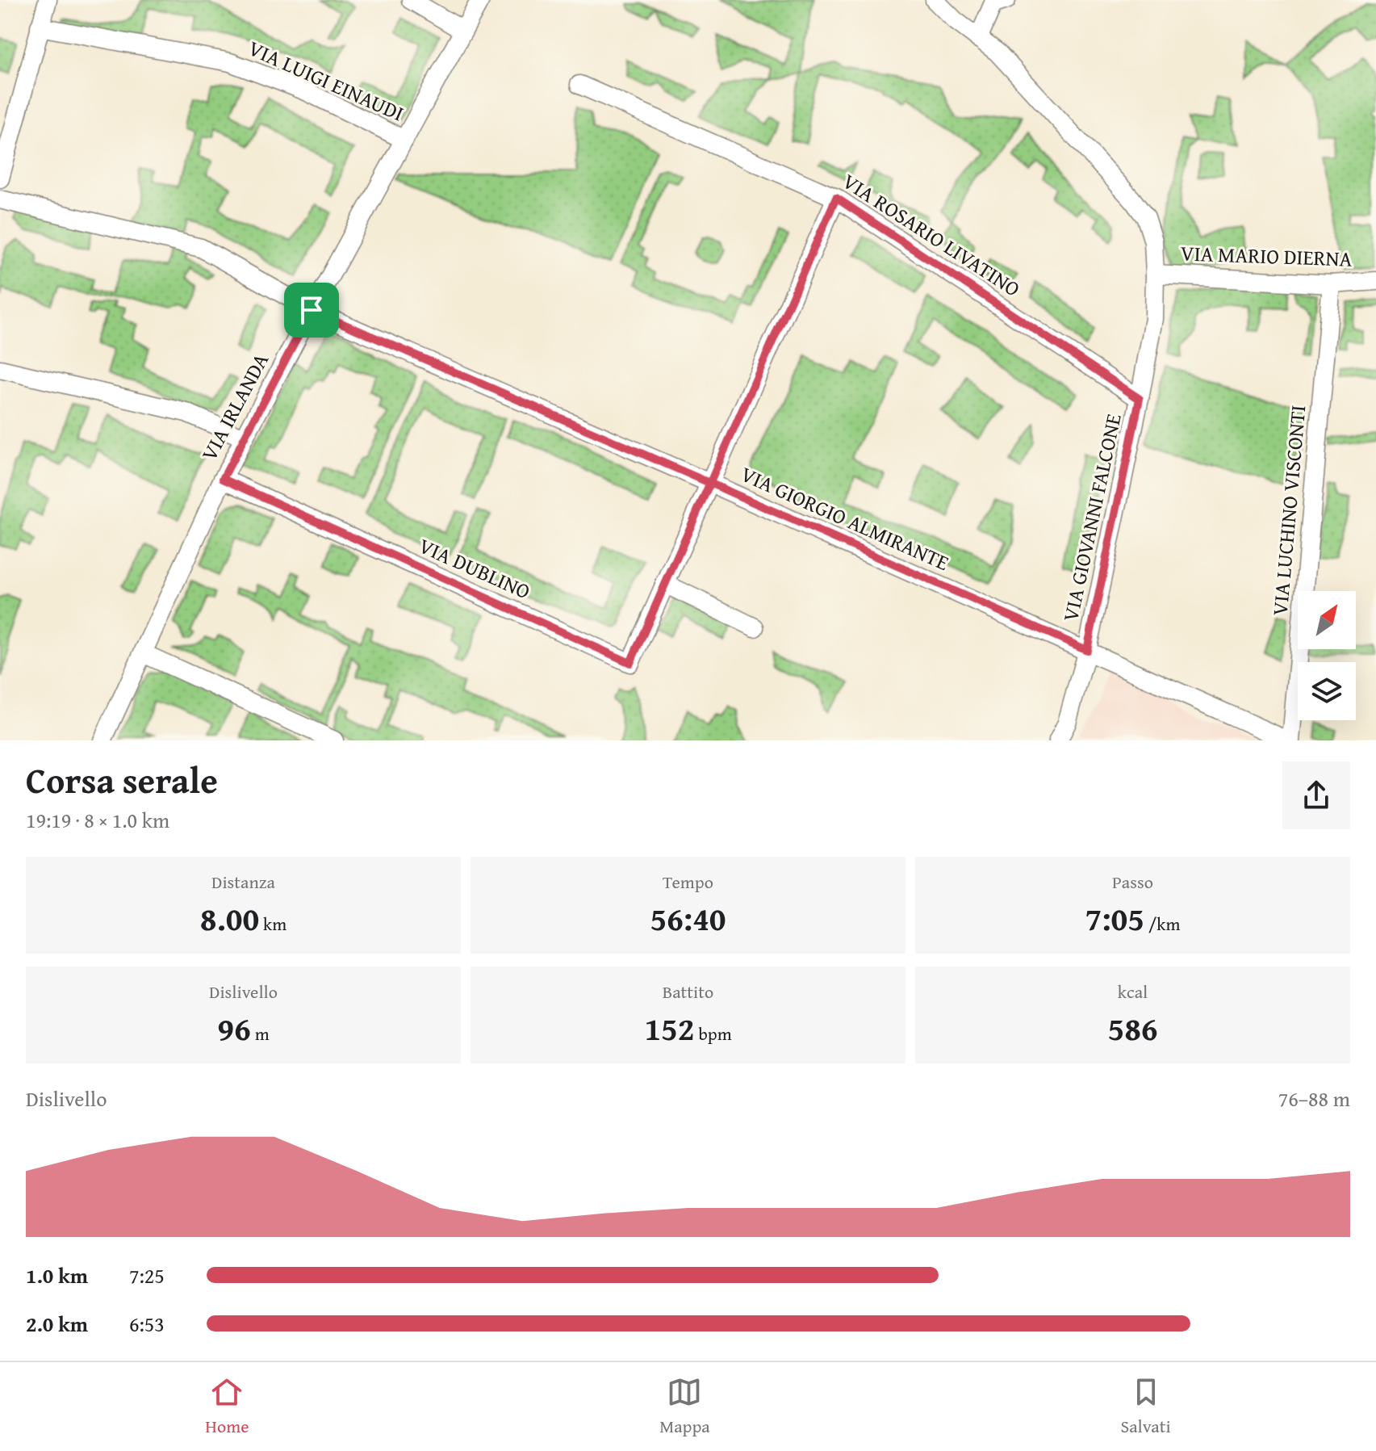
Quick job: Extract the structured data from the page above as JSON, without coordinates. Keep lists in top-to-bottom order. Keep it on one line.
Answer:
{"streets":{"street":["VIA LUIGI EINAUDI","VIA ROSARIO LIVATINO","VIA MARIO DIERNA","VIA IRLANDA","VIA LUCHINO VISCONTI","VIA GIOVANNI FALCONE","VIA GIORGIO ALMIRANTE","VIA DUBLINO"]},"crossings":[["VIA LUIGI EINAUDI","VIA IRLANDA"],["VIA ROSARIO LIVATINO","VIA GIOVANNI FALCONE"],["VIA ROSARIO LIVATINO","VIA DUBLINO"],["VIA MARIO DIERNA","VIA LUCHINO VISCONTI"],["VIA MARIO DIERNA","VIA GIOVANNI FALCONE"],["VIA IRLANDA","VIA GIORGIO ALMIRANTE"],["VIA IRLANDA","VIA DUBLINO"],["VIA LUCHINO VISCONTI","VIA GIORGIO ALMIRANTE"],["VIA GIOVANNI FALCONE","VIA GIORGIO ALMIRANTE"],["VIA GIORGIO ALMIRANTE","VIA DUBLINO"]],"north":"top right","page":{"heading":["Corsa serale","19:19 · 8 × 1.0 km"],"stats":[["Distanza","8.00 km"],["Tempo","56:40"],["Passo","7:05 /km"],["Dislivello","96 m"],["Battito","152 bpm"],["kcal","586"]],"chart":["Dislivello","76–88 m"],"list":[{"name":"1.0 km","note":"7:25"},{"name":"2.0 km","note":"6:53"}],"tabs":["Home","Mappa","Salvati"]}}
